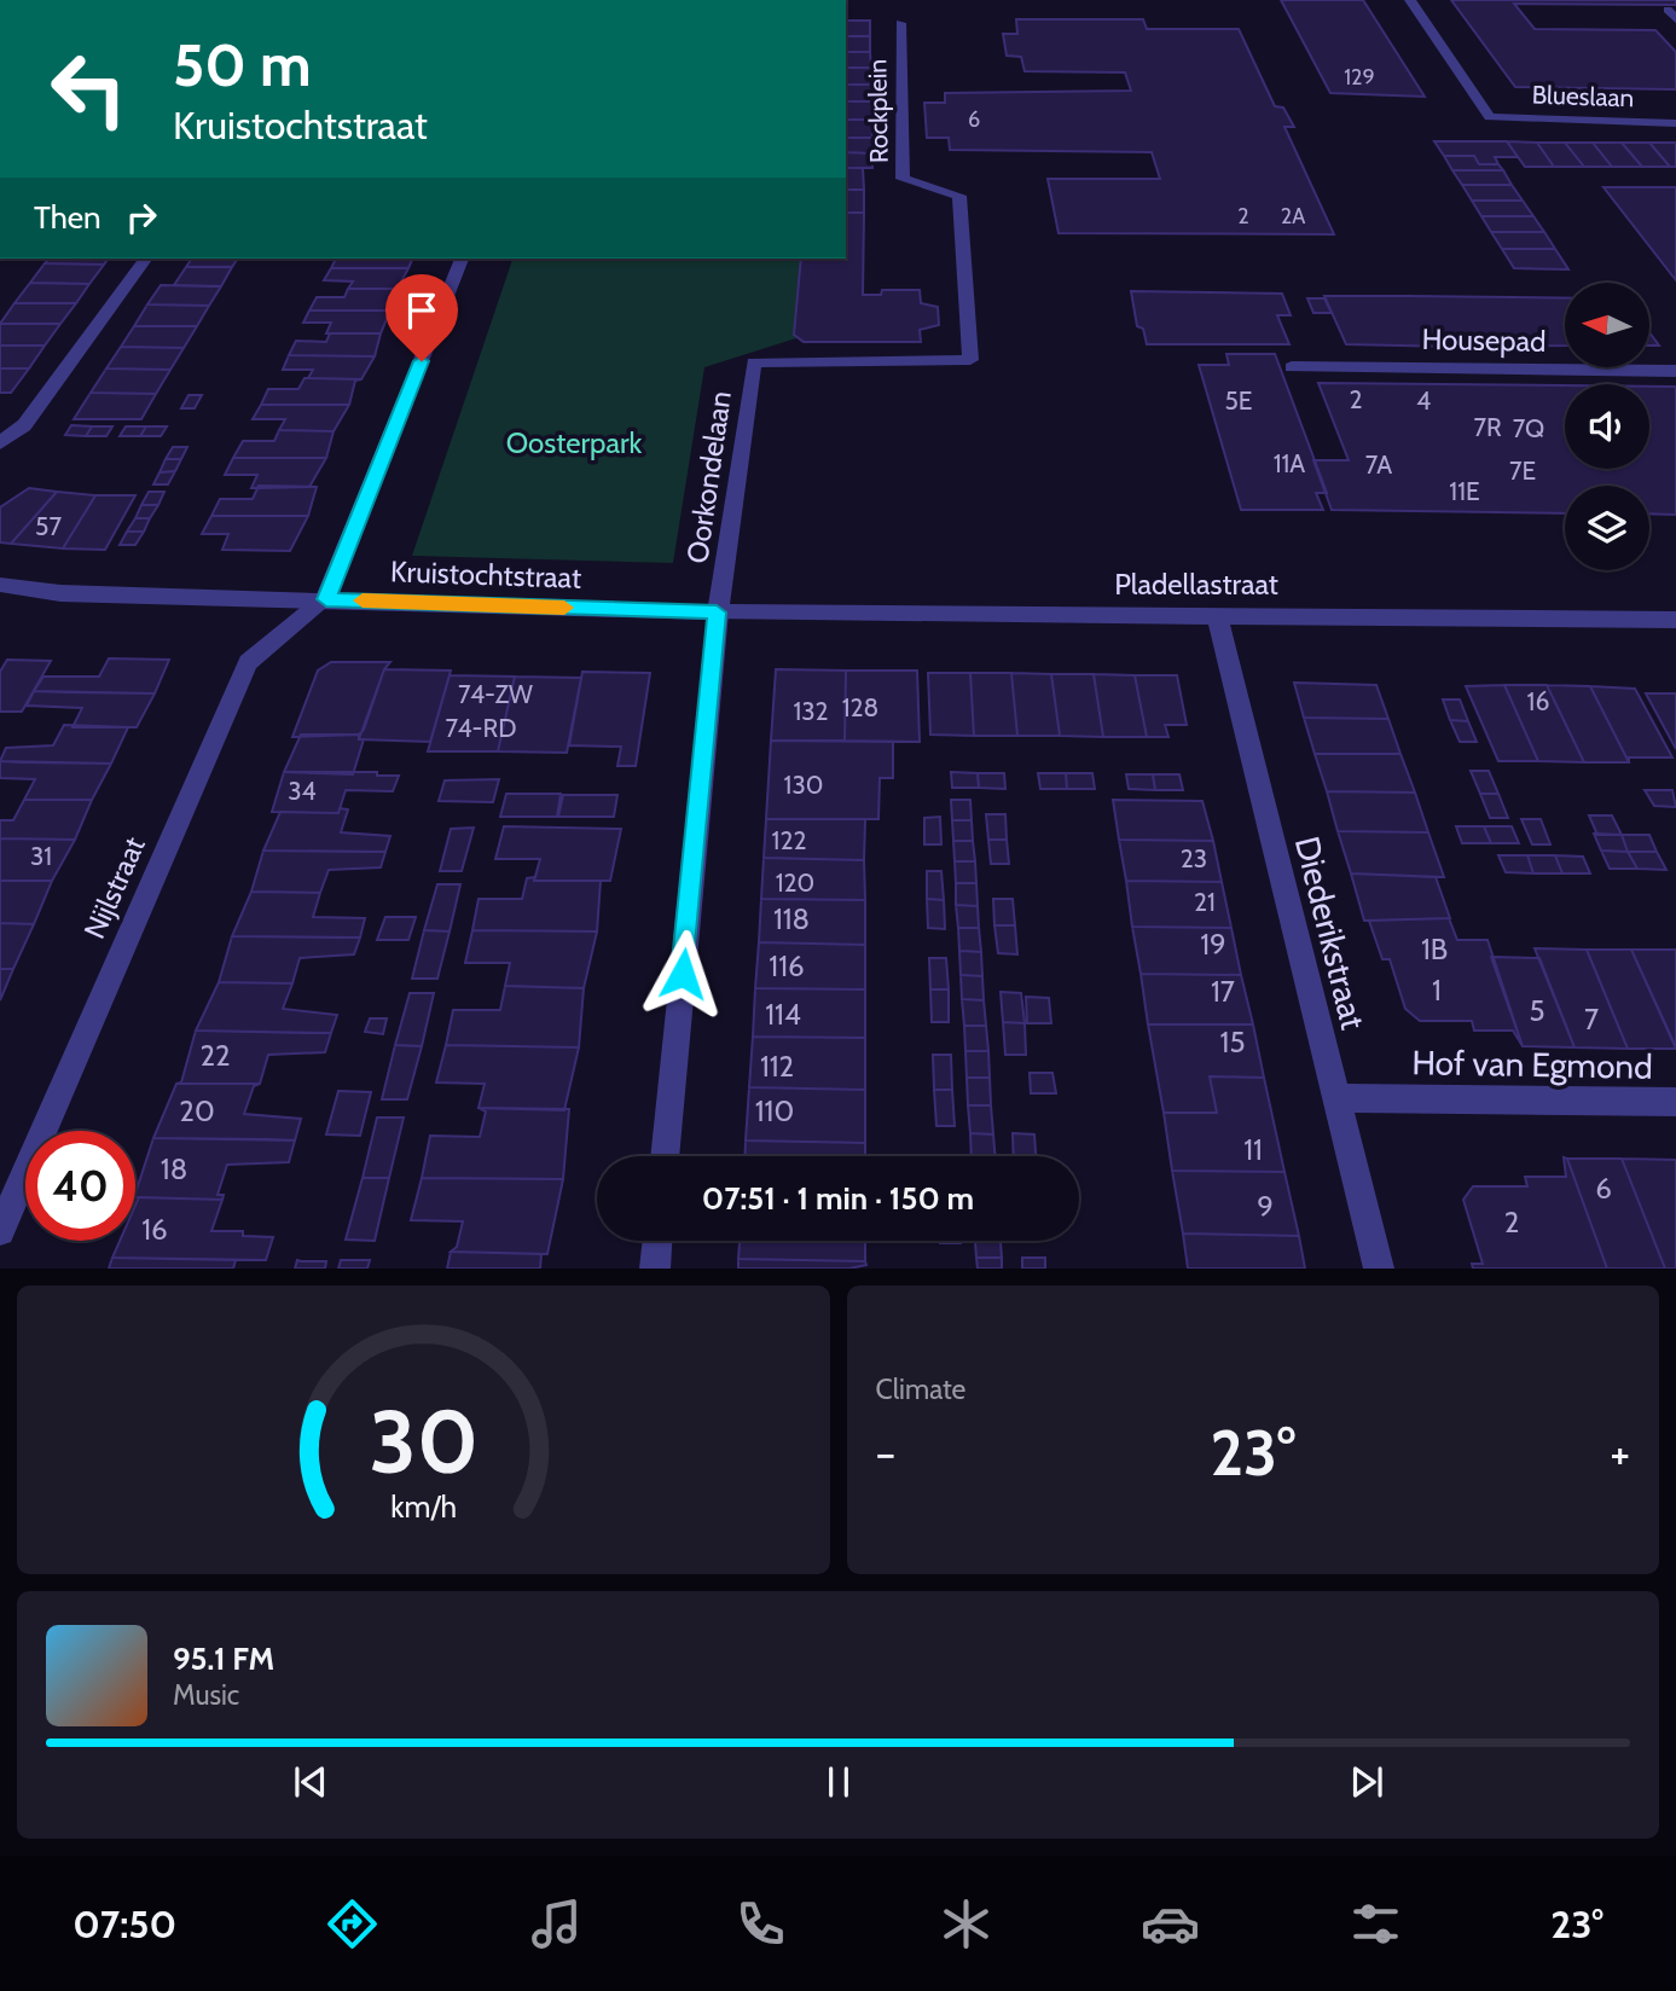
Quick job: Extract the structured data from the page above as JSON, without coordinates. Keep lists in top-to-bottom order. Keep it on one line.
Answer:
{"streets":{"street":["Blueslaan","Rockplein","Housepad","Oorkondelaan","Kruistochtstraat","Pladellastraat","Nijlstraat","Diederikstraat","Hof van Egmond"]},"crossings":[["Rockplein","Oorkondelaan"],["Oorkondelaan","Kruistochtstraat"],["Oorkondelaan","Pladellastraat"],["Kruistochtstraat","Pladellastraat"],["Kruistochtstraat","Nijlstraat"],["Pladellastraat","Diederikstraat"],["Diederikstraat","Hof van Egmond"]],"parks":["Oosterpark"],"house_numbers":["129","6","2","2A","2","5E","4","7R","7Q","11A","7A","7E","11E","57","74-ZW","16","128","132","74-RD","130","34","122","31","23","120","21","118","19","1B","116","1","17","5","114","7","15","22","112","20","110","11","18","6","9","2","16"],"north":"left","page":{"turn":["50 m","Kruistochtstraat"],"then":"Then","limit":"40","trip":"07:51 · 1 min · 150 m","tile":"Climate","heat":["−","23°","+"],"song":["95.1 FM","Music"],"tabs":["07:50","23°"],"gauge":["30","km/h"]}}
